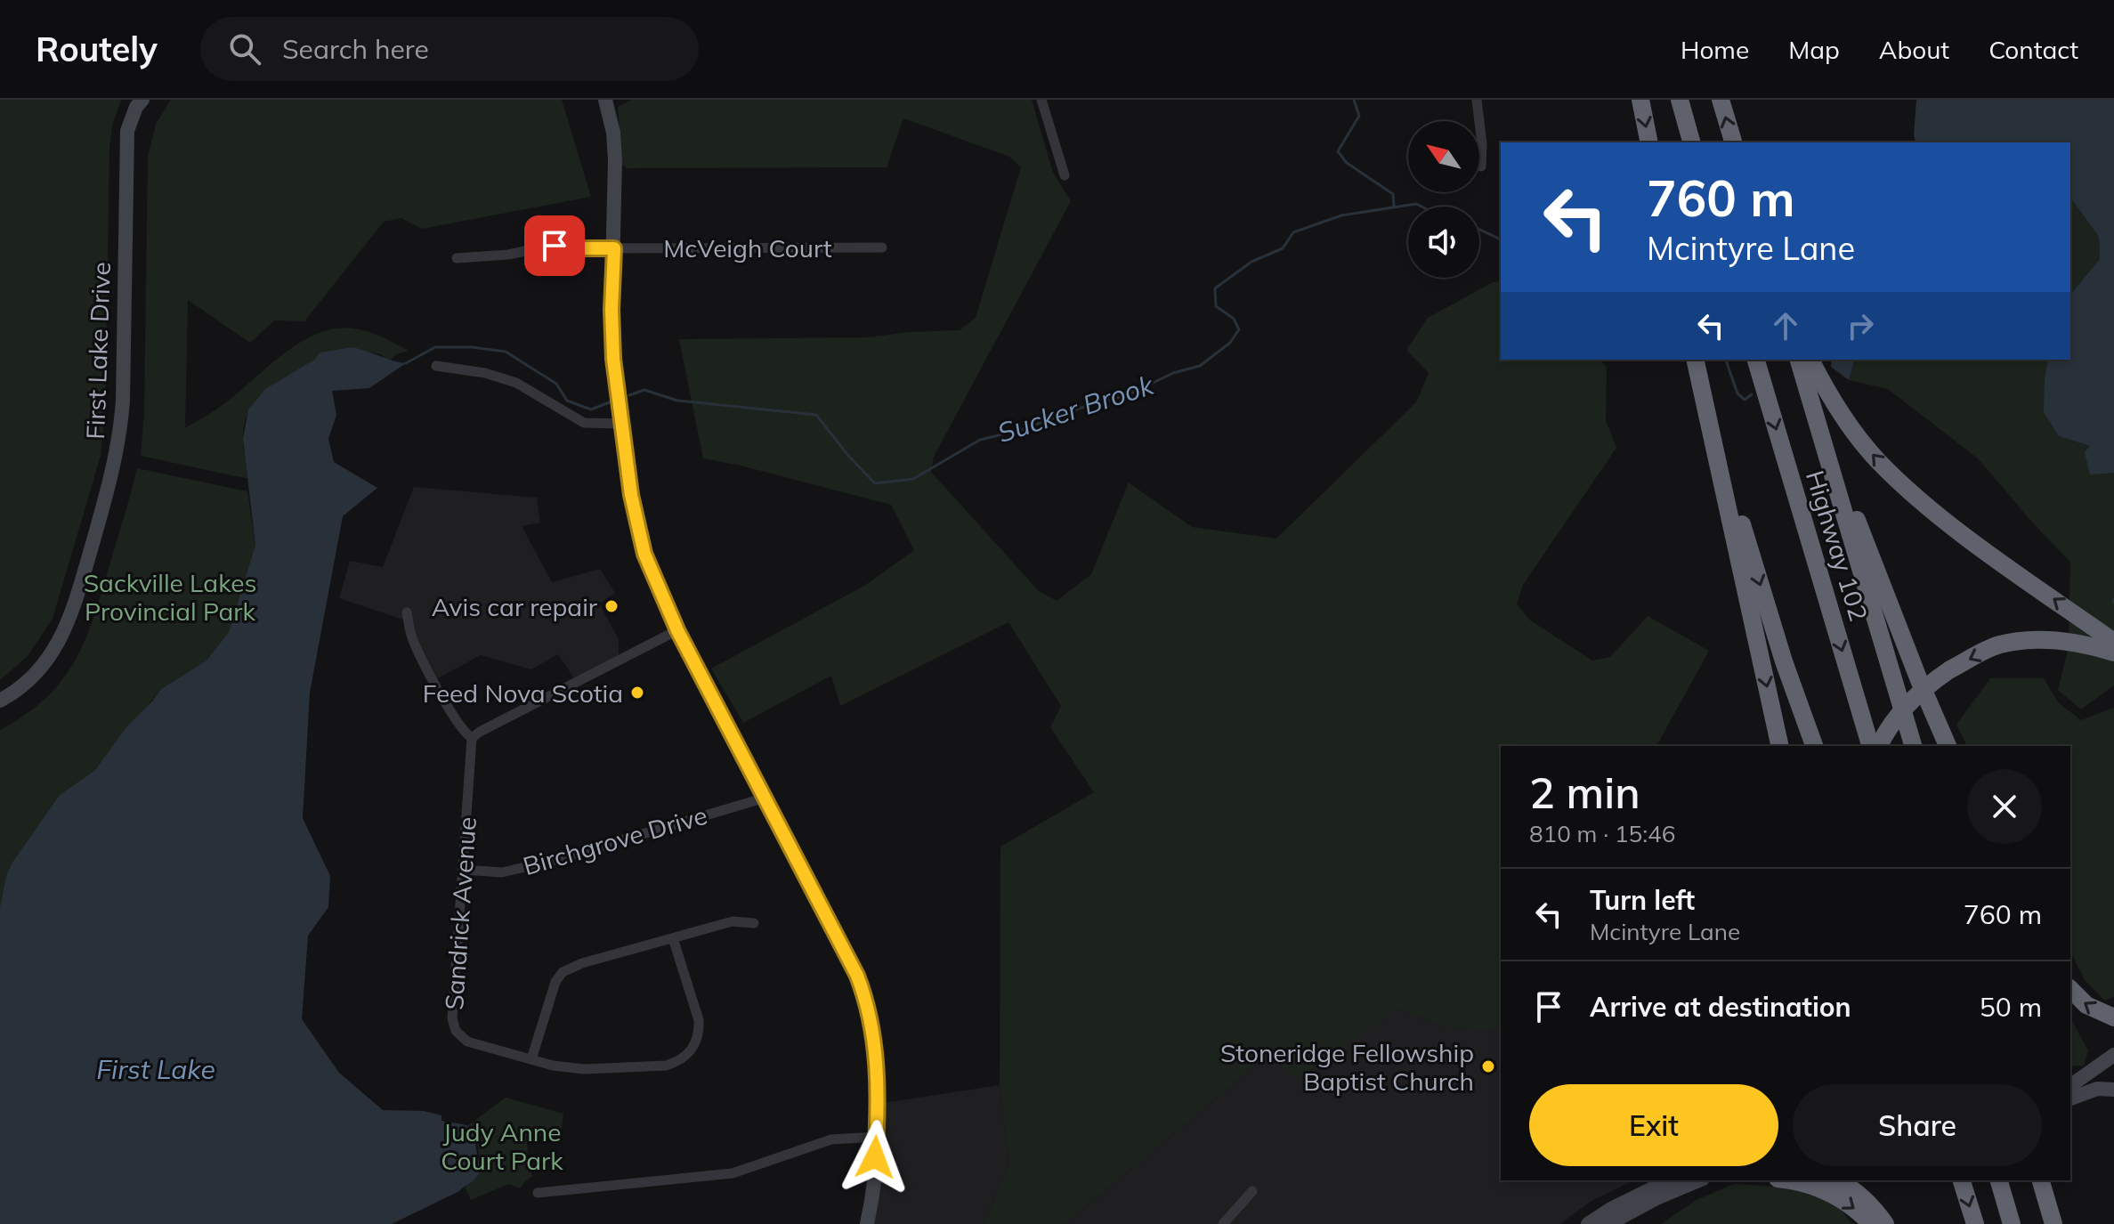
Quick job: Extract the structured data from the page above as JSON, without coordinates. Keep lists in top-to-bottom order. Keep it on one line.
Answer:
{"streets":{"highway":["Highway 102"],"main road":["First Lake Drive"],"street":["McVeigh Court","Birchgrove Drive","Sandrick Avenue"]},"crossings":[["Birchgrove Drive","Sandrick Avenue"]],"water":["Sucker Brook","First Lake"],"parks":["Sackville Lakes Provincial Park","Judy Anne Court Park"],"places":["Avis car repair","Feed Nova Scotia","Stoneridge Fellowship Baptist Church"],"north":"top left","page":{"header":"Routely","search":"Search here","nav":["Home","Map","About","Contact"],"turn":["760 m","Mcintyre Lane"],"heading":["2 min","810 m · 15:46"],"list":[{"name":"Turn left","note":"Mcintyre Lane","value":"760 m"},{"name":"Arrive at destination","value":"50 m"}],"buttons":["Exit","Share"]}}
